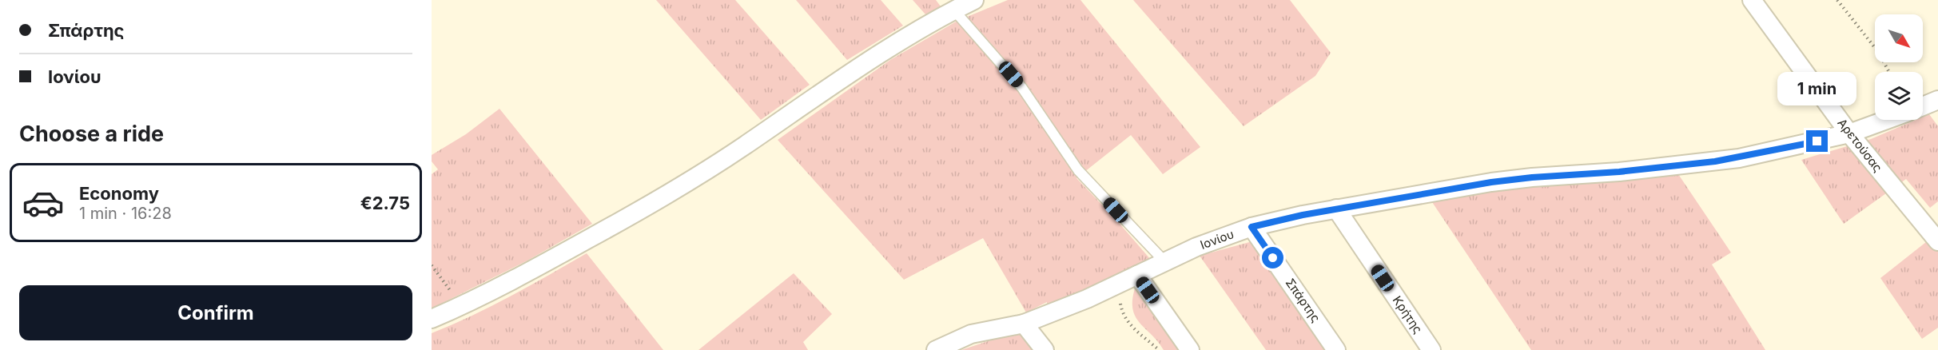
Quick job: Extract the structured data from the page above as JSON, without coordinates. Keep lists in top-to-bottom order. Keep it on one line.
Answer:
{"streets":{"street":["Αρετούσας","Ιονίου","Σπάρτης","Κρήτης"]},"crossings":[["Αρετούσας","Ιονίου"],["Ιονίου","Σπάρτης"],["Ιονίου","Κρήτης"]],"north":"bottom right","page":{"banner":["Σπάρτης","Ιονίου"],"bubble":"1 min","heading":"Choose a ride","list":[{"name":"Economy","note":"1 min · 16:28","value":"€2.75"}],"buttons":"Confirm"}}
